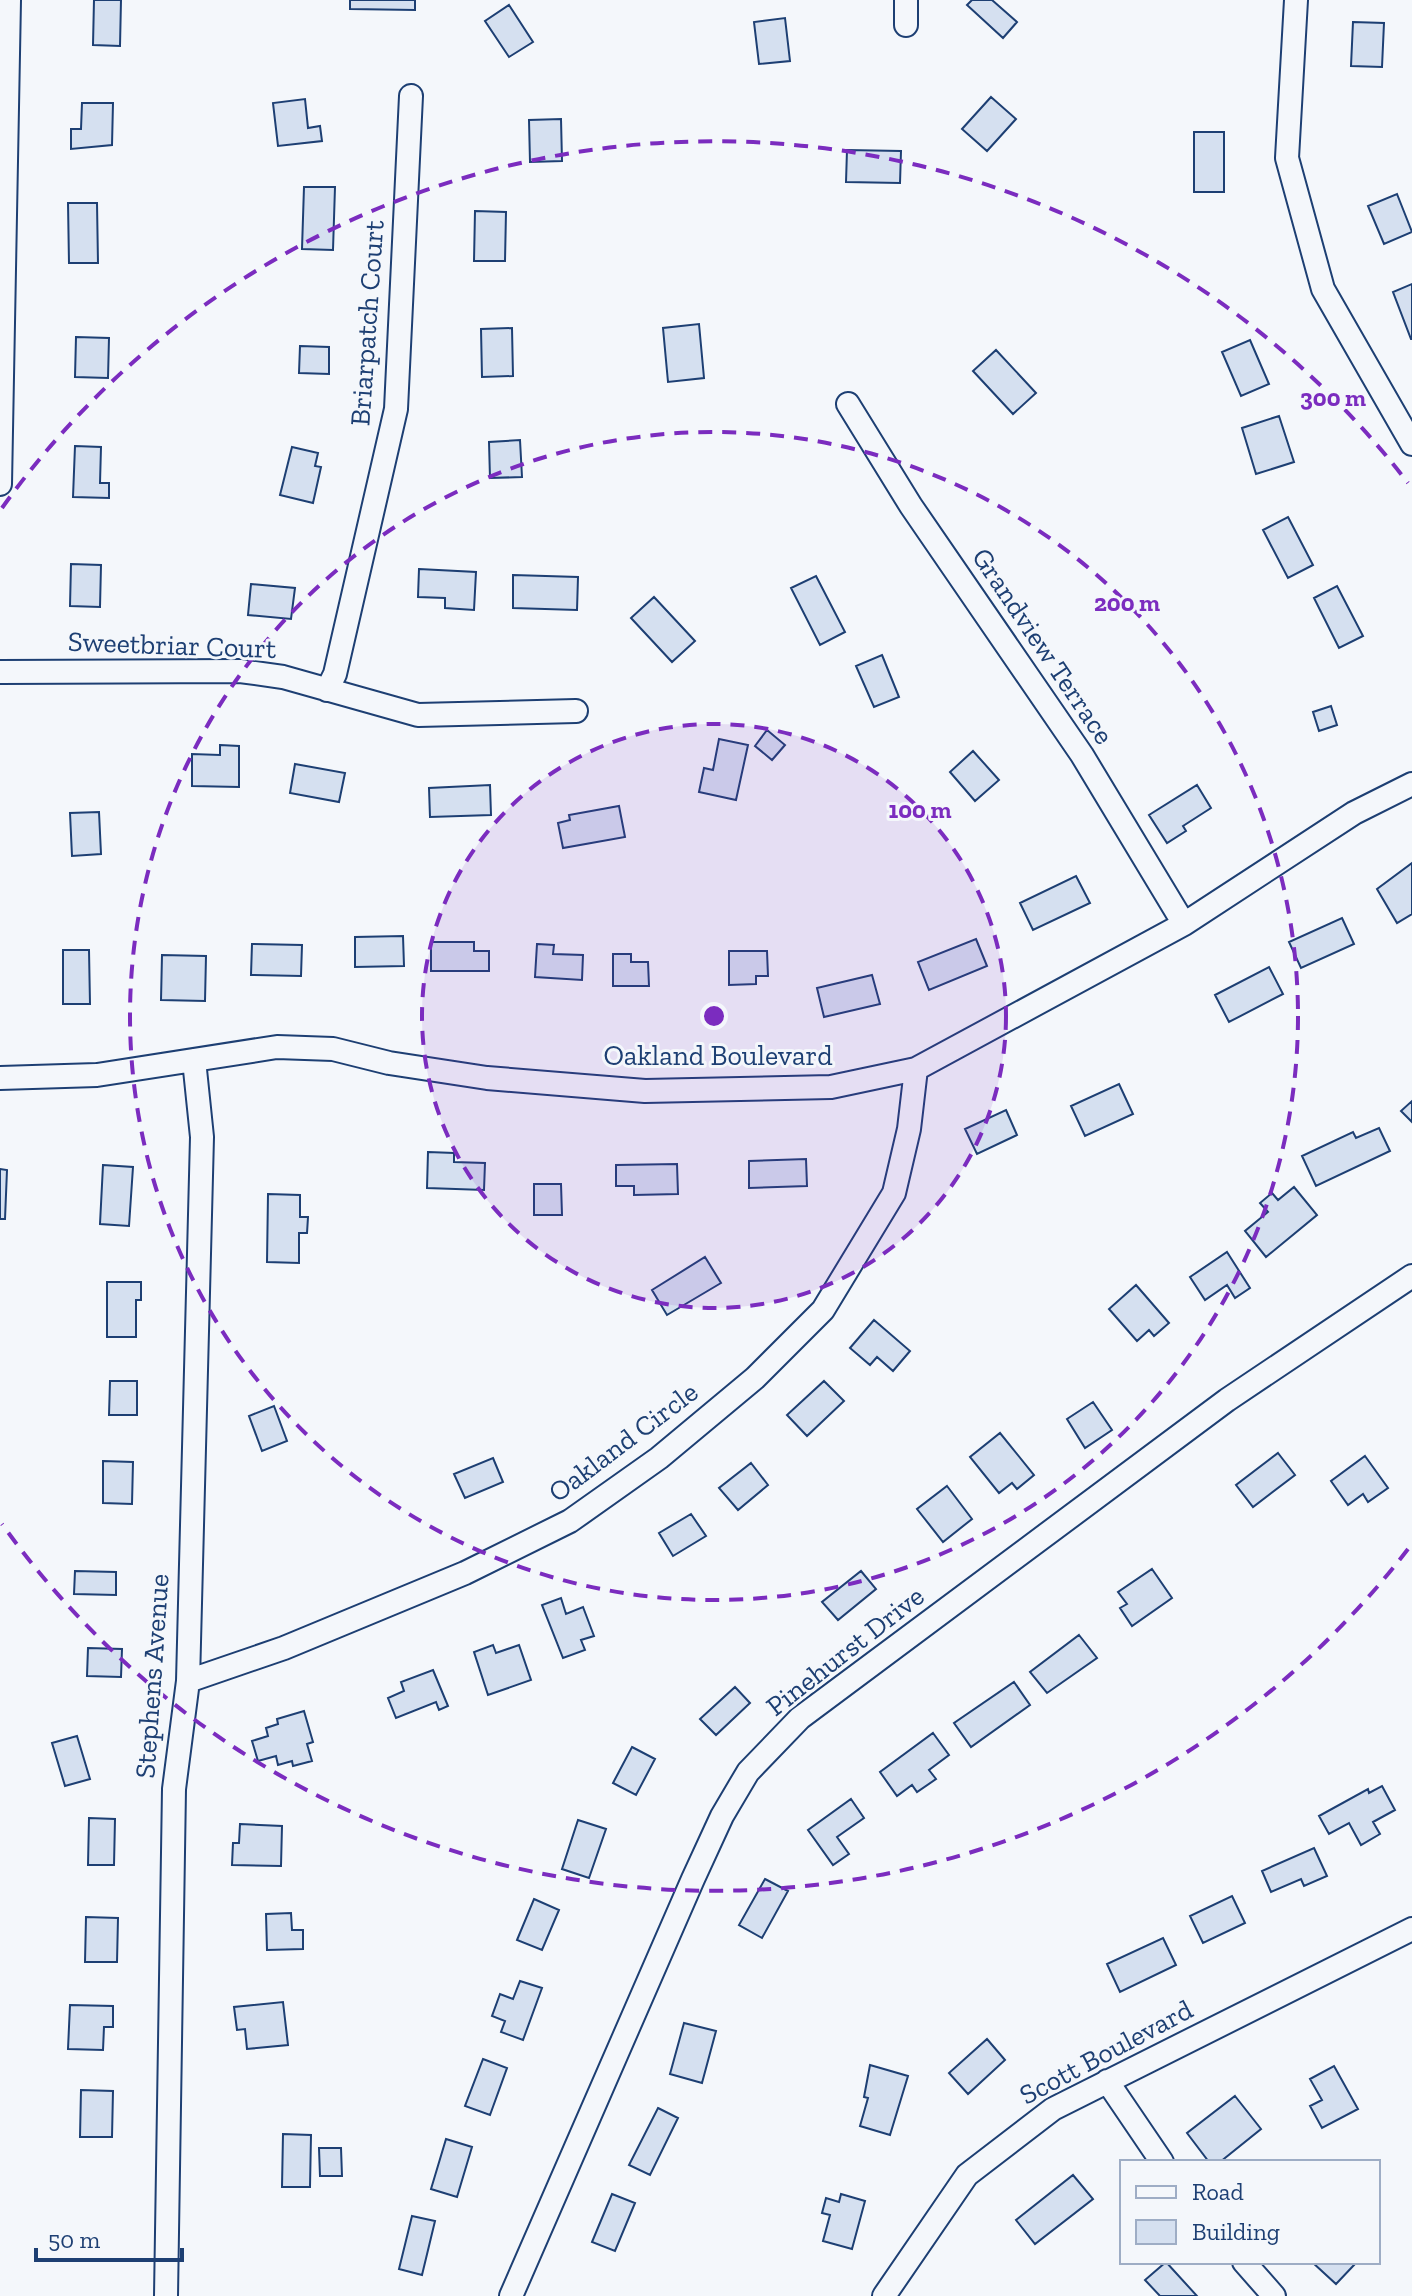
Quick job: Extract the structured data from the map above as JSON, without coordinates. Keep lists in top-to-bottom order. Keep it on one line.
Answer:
{"streets":{"street":["Briarpatch Court","Sweetbriar Court","Grandview Terrace","Oakland Boulevard","Oakland Circle","Pinehurst Drive","Stephens Avenue","Scott Boulevard"]},"crossings":[["Briarpatch Court","Sweetbriar Court"],["Grandview Terrace","Oakland Boulevard"],["Oakland Boulevard","Oakland Circle"],["Oakland Boulevard","Stephens Avenue"],["Oakland Circle","Stephens Avenue"]],"legend":["Road","Building"],"scale_bar":"50 m","rings":["300 m","200 m","100 m"]}
